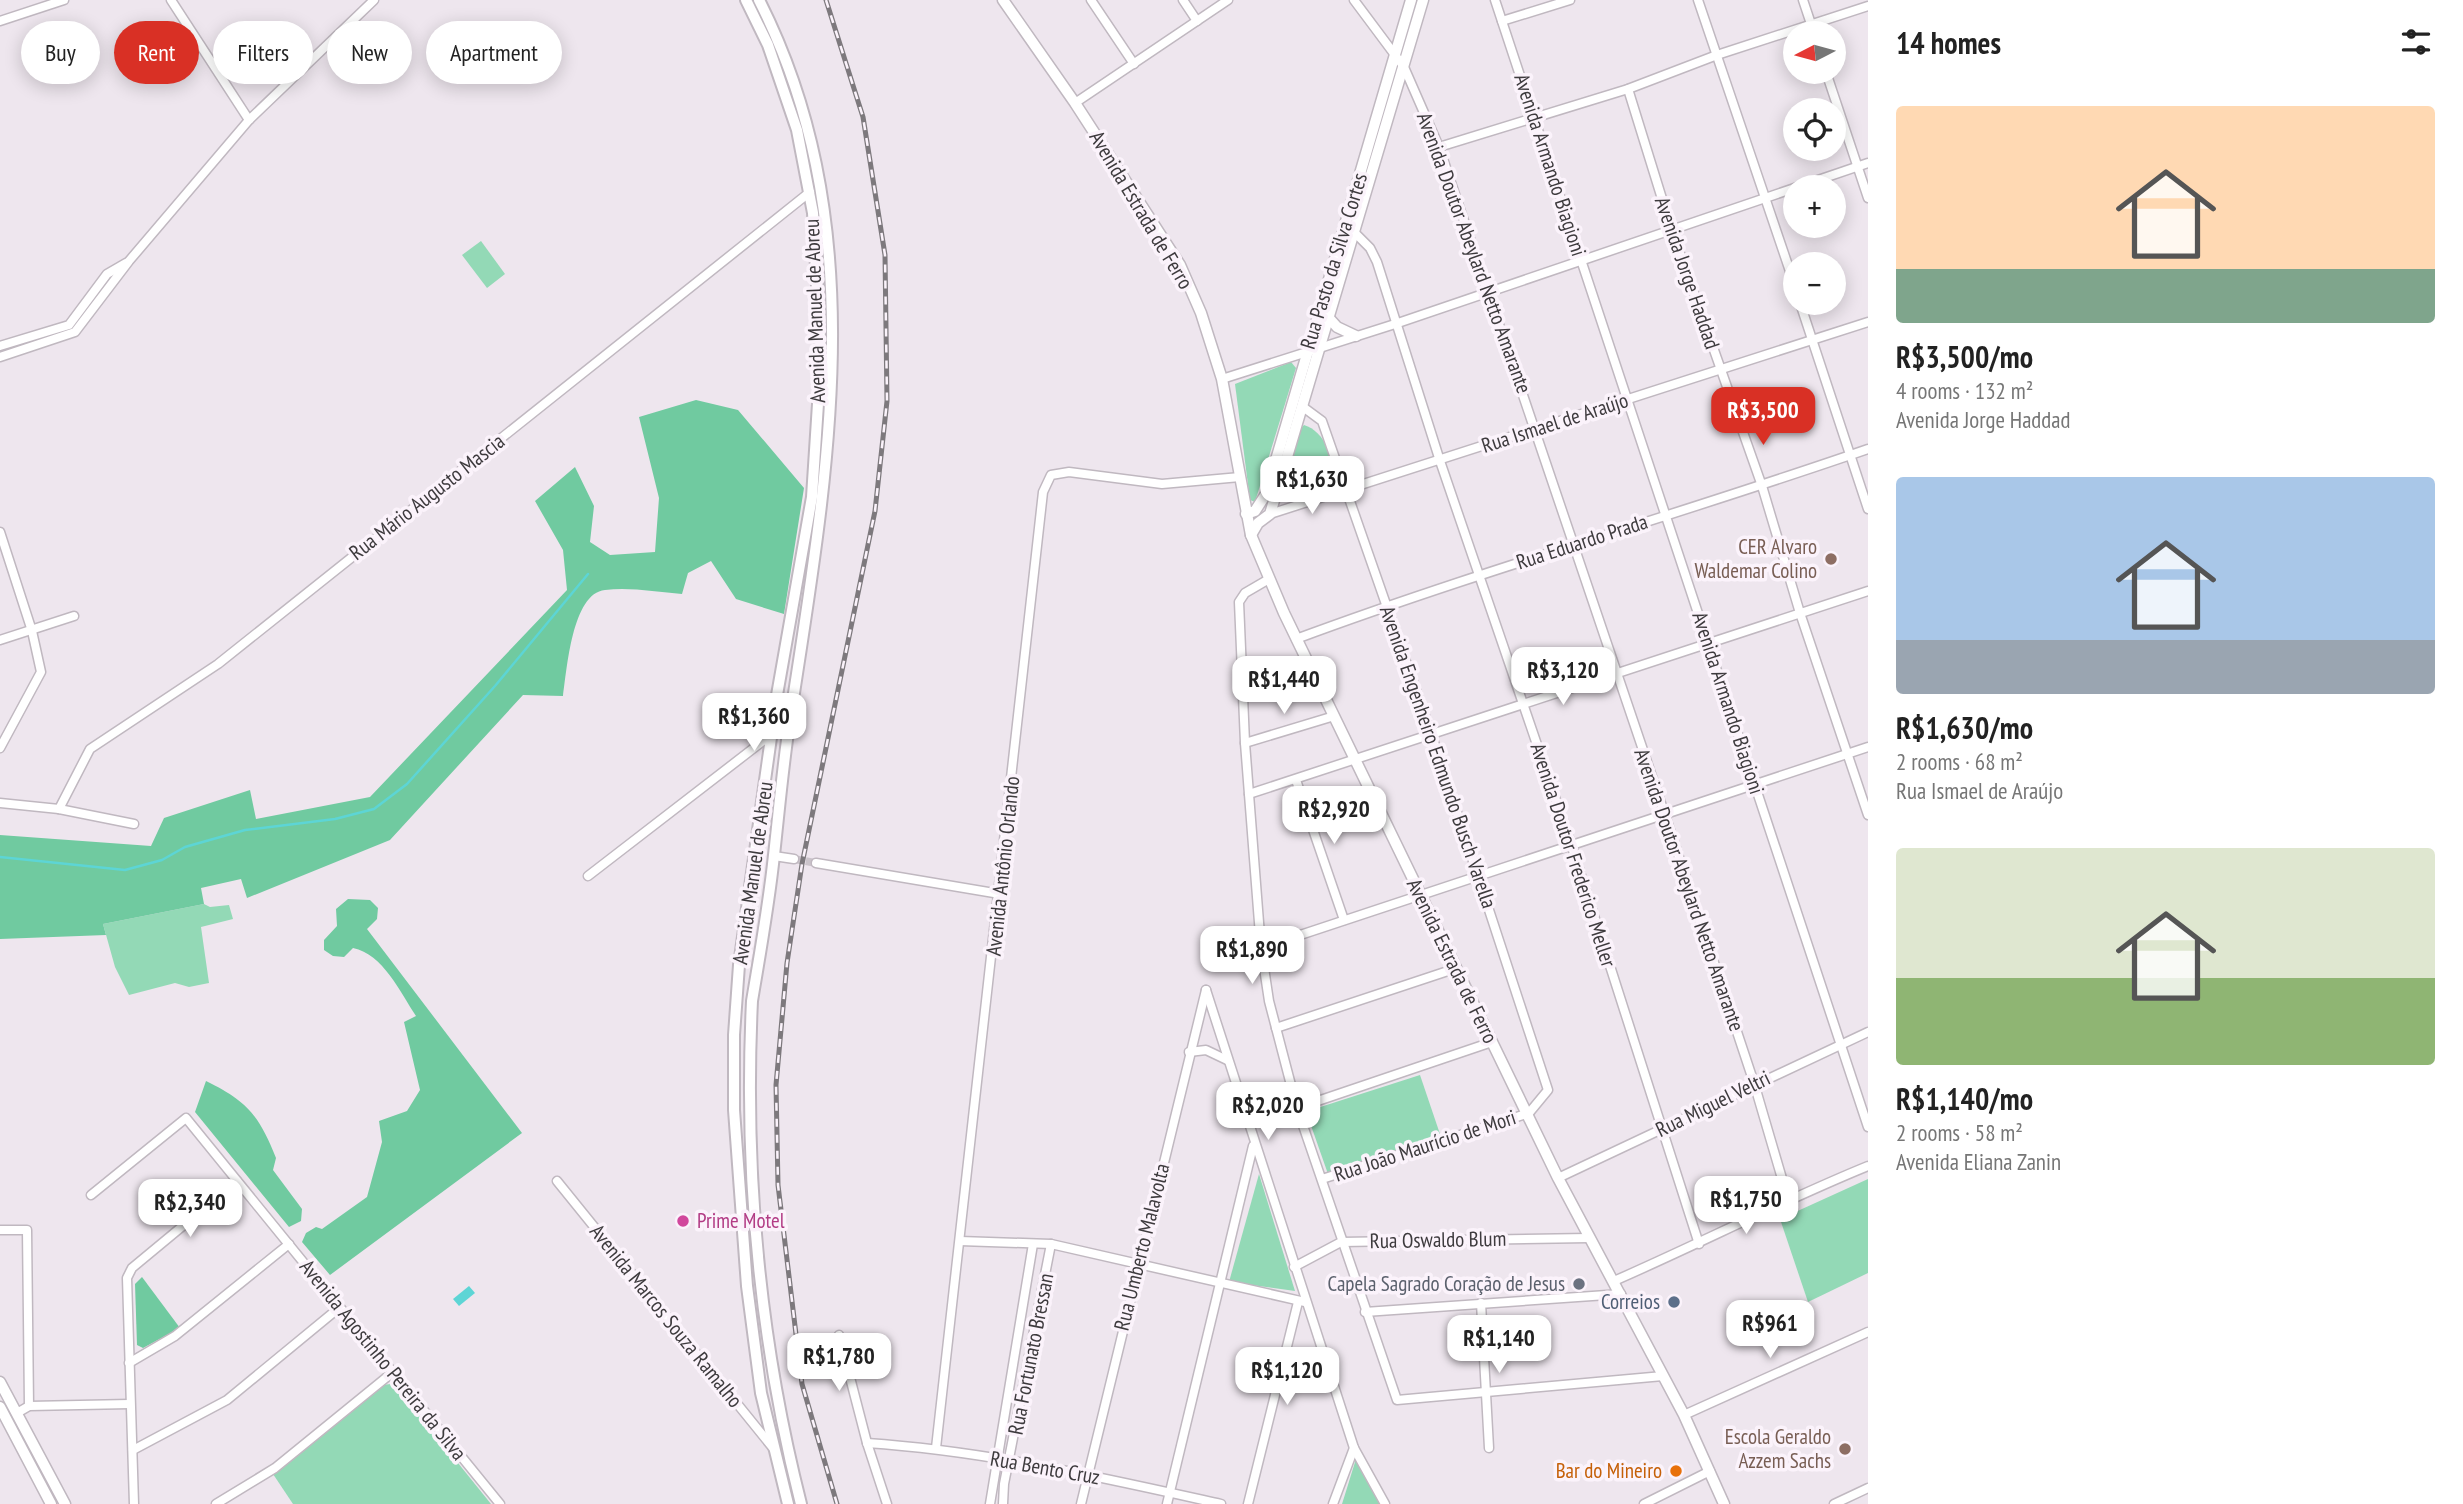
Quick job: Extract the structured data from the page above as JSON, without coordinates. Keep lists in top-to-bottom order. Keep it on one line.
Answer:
{"streets":{"main road":["Avenida Manuel de Abreu"],"street":["Avenida Armando Biagioni","Avenida Estrada de Ferro","Avenida Doutor Abeylard Netto Amarante","Rua Pasto da Silva Cortes","Avenida Jorge Haddad","Rua Ismael de Araújo","Rua Mário Augusto Mascia","Rua Eduardo Prada","Avenida Engenheiro Edmundo Busch Varella","Avenida Doutor Frederico Meller","Avenida Antônio Orlando","Rua Miguel Veltri","Rua João Maurício de Mori","Rua Oswaldo Blum","Rua Umberto Malavolta","Avenida Marcos Souza Ramalho","Rua Fortunato Bressan","Avenida Agostinho Pereira da Silva","Rua Bento Cruz"]},"crossings":[["Avenida Armando Biagioni","Rua Ismael de Araújo"],["Avenida Armando Biagioni","Rua Eduardo Prada"],["Avenida Armando Biagioni","Rua Miguel Veltri"],["Avenida Estrada de Ferro","Rua Pasto da Silva Cortes"],["Avenida Estrada de Ferro","Rua Eduardo Prada"],["Avenida Estrada de Ferro","Avenida Engenheiro Edmundo Busch Varella"],["Avenida Estrada de Ferro","Avenida Antônio Orlando"],["Avenida Estrada de Ferro","Rua Miguel Veltri"],["Avenida Estrada de Ferro","Rua João Maurício de Mori"],["Avenida Estrada de Ferro","Rua Oswaldo Blum"],["Avenida Doutor Abeylard Netto Amarante","Rua Pasto da Silva Cortes"],["Avenida Doutor Abeylard Netto Amarante","Rua Ismael de Araújo"],["Avenida Doutor Abeylard Netto Amarante","Rua Eduardo Prada"],["Avenida Doutor Abeylard Netto Amarante","Rua Miguel Veltri"],["Rua Pasto da Silva Cortes","Rua Ismael de Araújo"],["Rua Pasto da Silva Cortes","Avenida Engenheiro Edmundo Busch Varella"],["Rua Pasto da Silva Cortes","Avenida Doutor Frederico Meller"],["Avenida Jorge Haddad","Rua Ismael de Araújo"],["Avenida Jorge Haddad","Rua Eduardo Prada"],["Avenida Manuel de Abreu","Rua Mário Augusto Mascia"],["Avenida Manuel de Abreu","Avenida Marcos Souza Ramalho"],["Rua Ismael de Araújo","Avenida Engenheiro Edmundo Busch Varella"],["Rua Ismael de Araújo","Avenida Doutor Frederico Meller"],["Rua Eduardo Prada","Avenida Engenheiro Edmundo Busch Varella"],["Rua Eduardo Prada","Avenida Doutor Frederico Meller"],["Avenida Engenheiro Edmundo Busch Varella","Rua João Maurício de Mori"],["Avenida Doutor Frederico Meller","Rua Miguel Veltri"],["Avenida Antônio Orlando","Rua Bento Cruz"],["Rua Umberto Malavolta","Rua Bento Cruz"],["Rua Fortunato Bressan","Rua Bento Cruz"]],"places":["CER Alvaro Waldemar Colino","Prime Motel","Capela Sagrado Coração de Jesus","Correios","Escola Geraldo Azzem Sachs","Bar do Mineiro"],"north":"left","page":{"heading":"14 homes","map_buttons":["+","−"],"chip":["Buy","Rent","Filters","New","Apartment"],"list":[{"name":"R$3,500/mo","note":"4 rooms · 132 m² · Avenida Jorge Haddad"},{"name":"R$1,630/mo","note":"2 rooms · 68 m² · Rua Ismael de Araújo"},{"name":"R$1,140/mo","note":"2 rooms · 58 m² · Avenida Eliana Zanin"}],"price":["R$3,500","R$1,630","R$3,120","R$1,440","R$1,360","R$2,920","R$1,890","R$2,020","R$1,750","R$2,340","R$961","R$1,140","R$1,780","R$1,120"]}}
